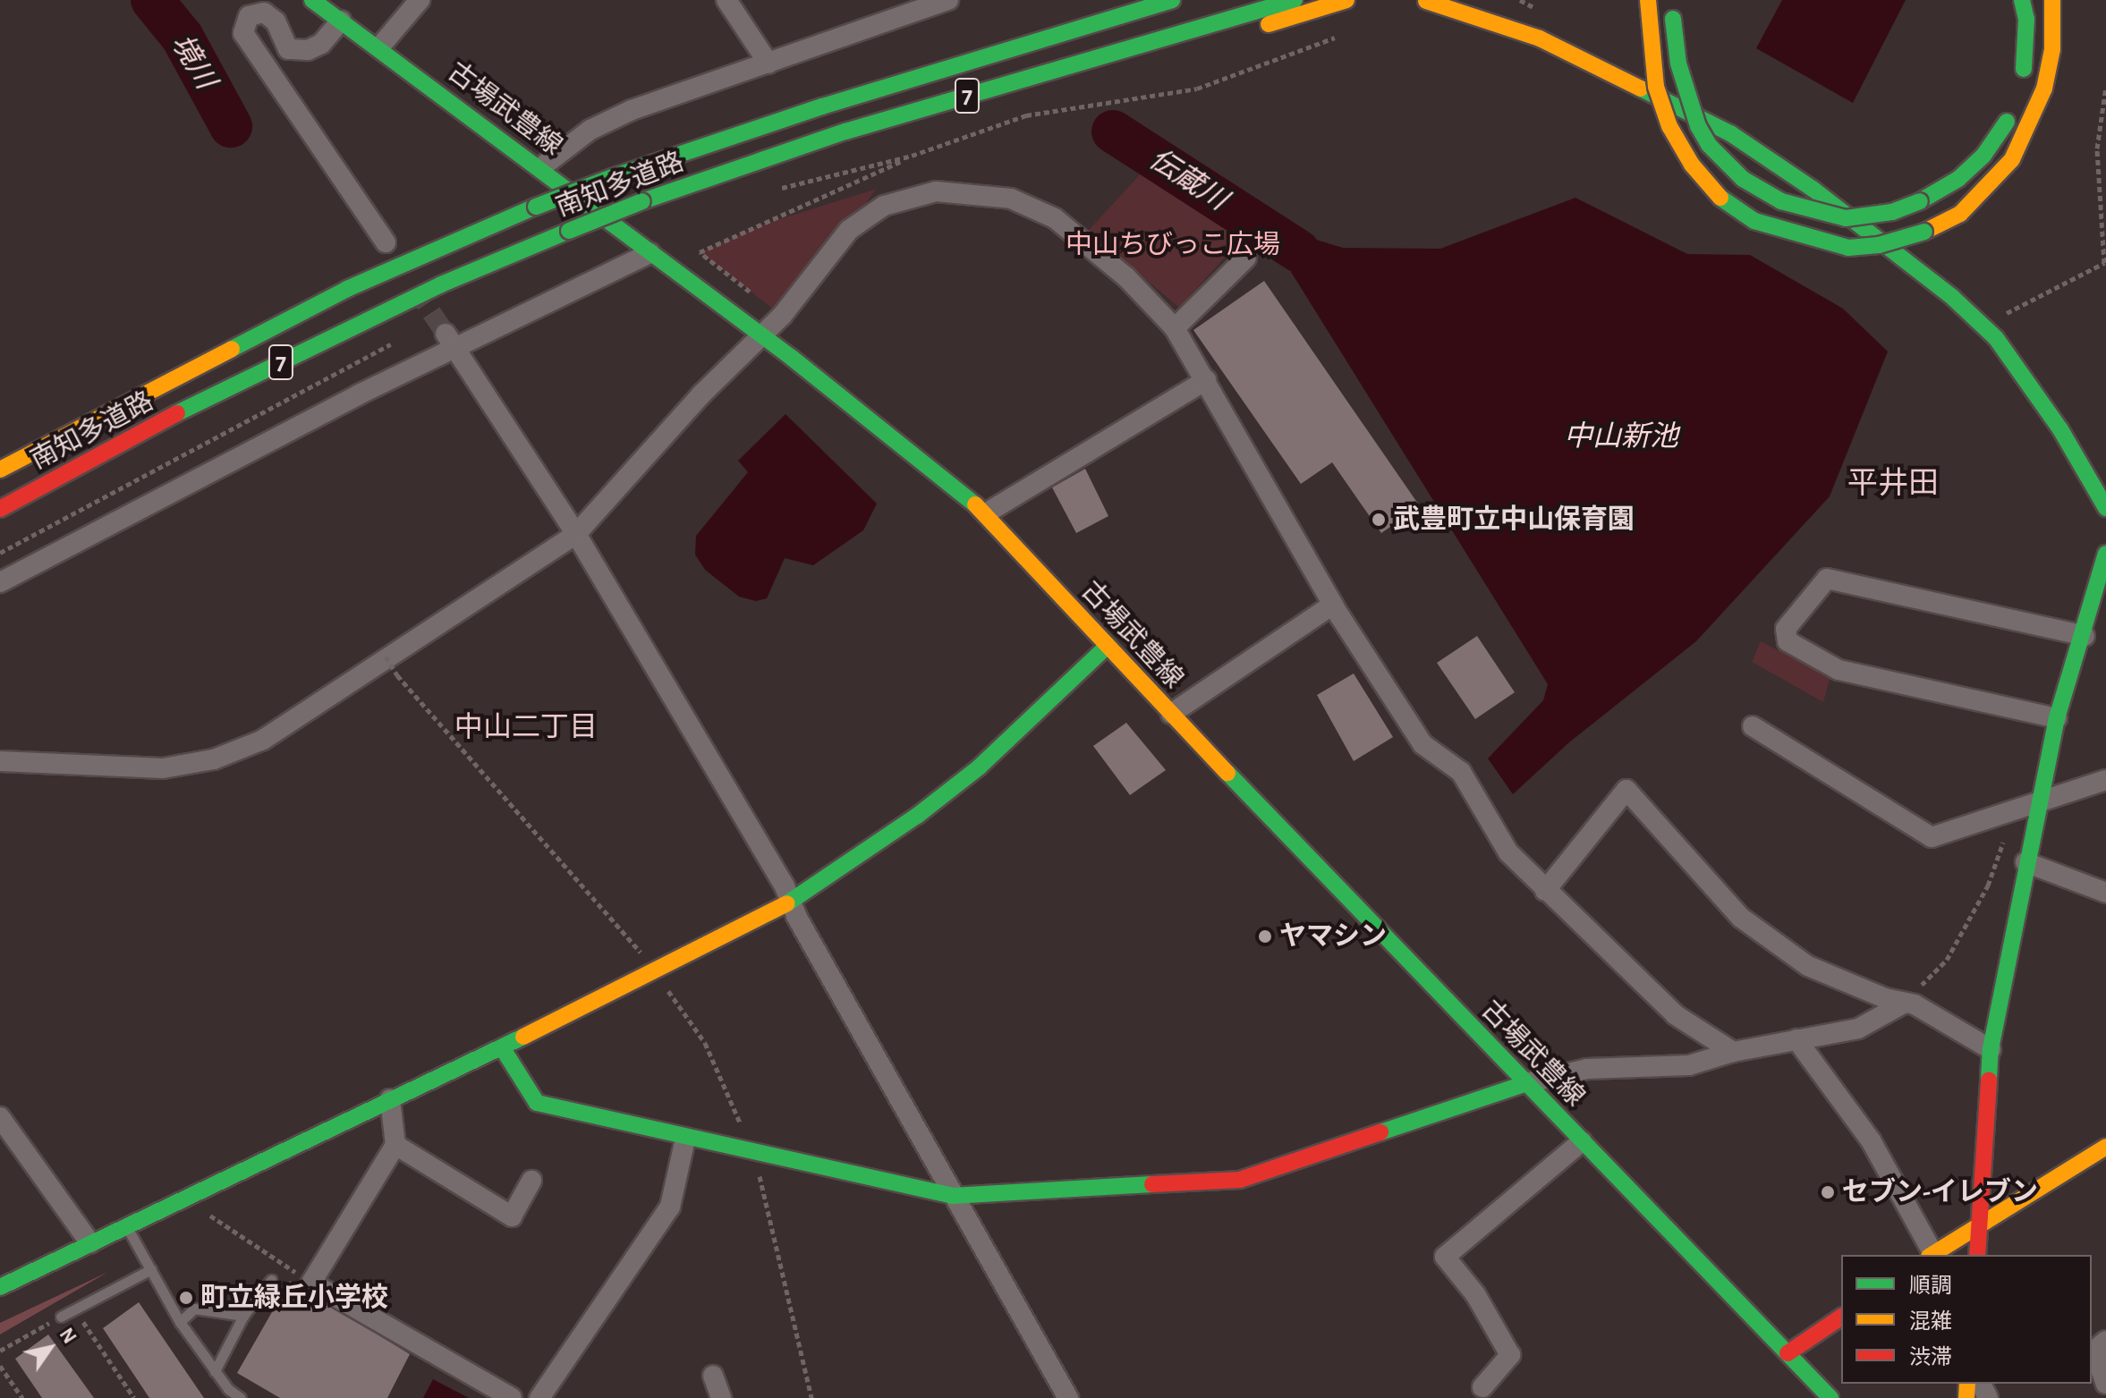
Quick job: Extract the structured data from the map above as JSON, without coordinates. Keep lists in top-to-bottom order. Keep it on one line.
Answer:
{"streets":{"main road":["7","古場武豊線","南知多道路"]},"districts":["平井田","中山二丁目"],"water":["境川","伝蔵川","中山新池"],"parks":["中山ちびっこ広場"],"places":["武豊町立中山保育園","ヤマシン","セブン-イレブン","町立緑丘小学校"],"legend":["順調","混雑","渋滞"],"north":"top right"}
